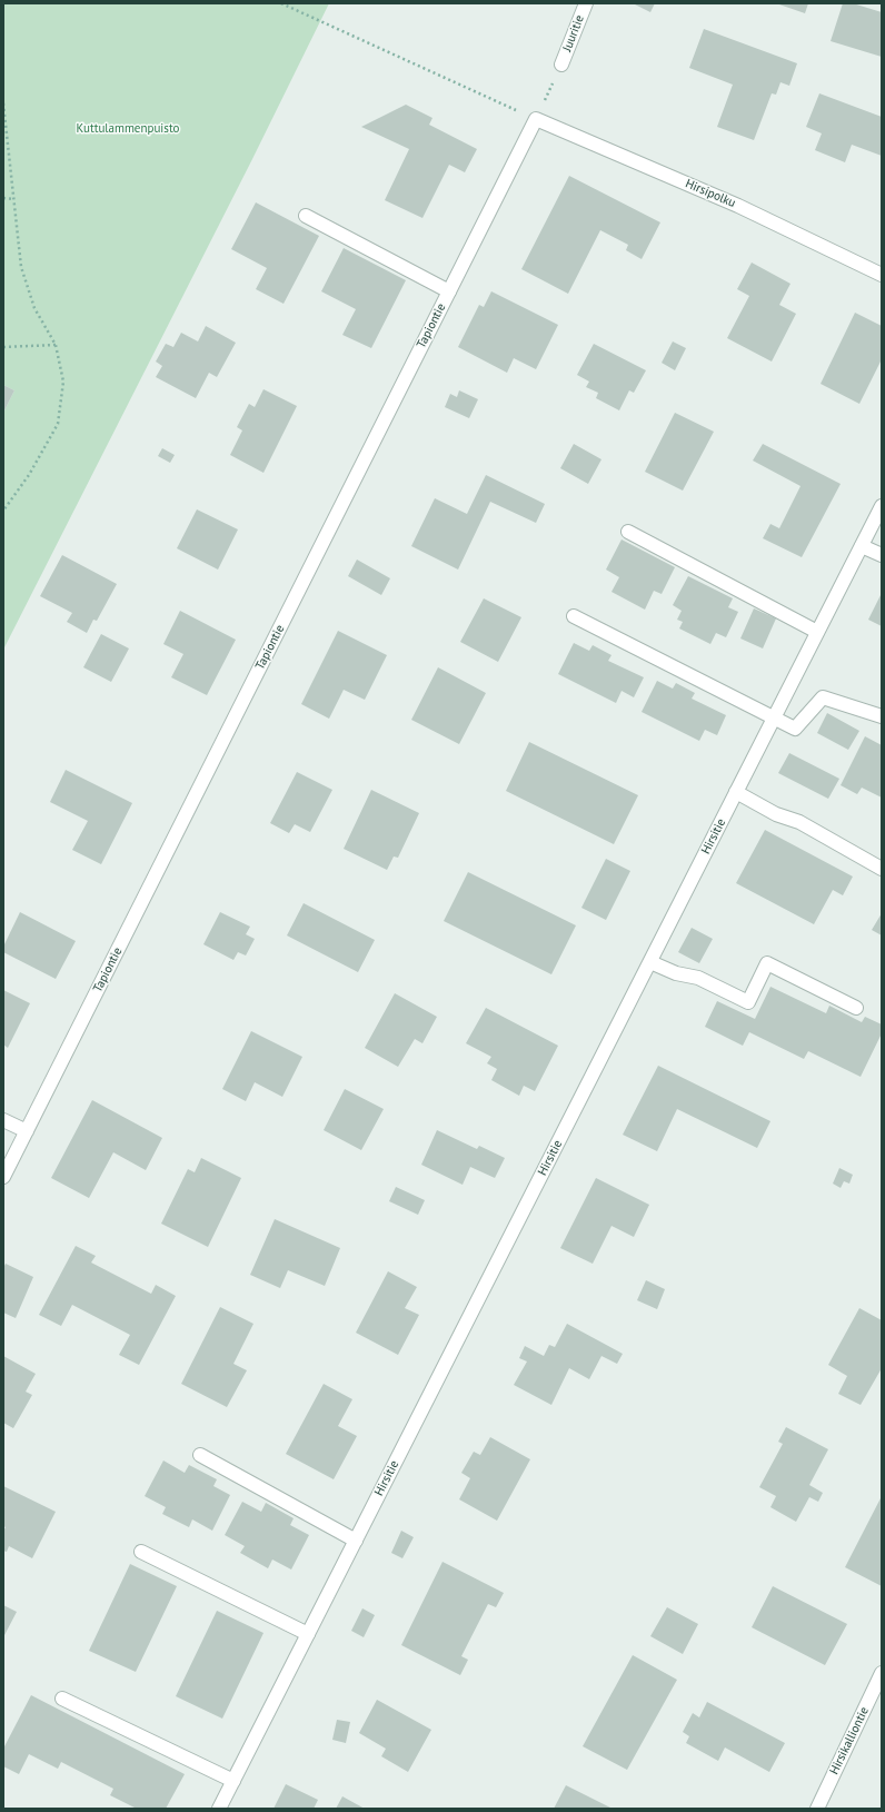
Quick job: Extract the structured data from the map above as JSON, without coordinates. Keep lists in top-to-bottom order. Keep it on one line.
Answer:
{"streets":{"street":["Juuritie","Hirsipolku","Tapiontie","Hirsitie","Hirsikalliontie"]},"crossings":[["Hirsipolku","Tapiontie"]],"parks":["Kuttulammenpuisto"]}
